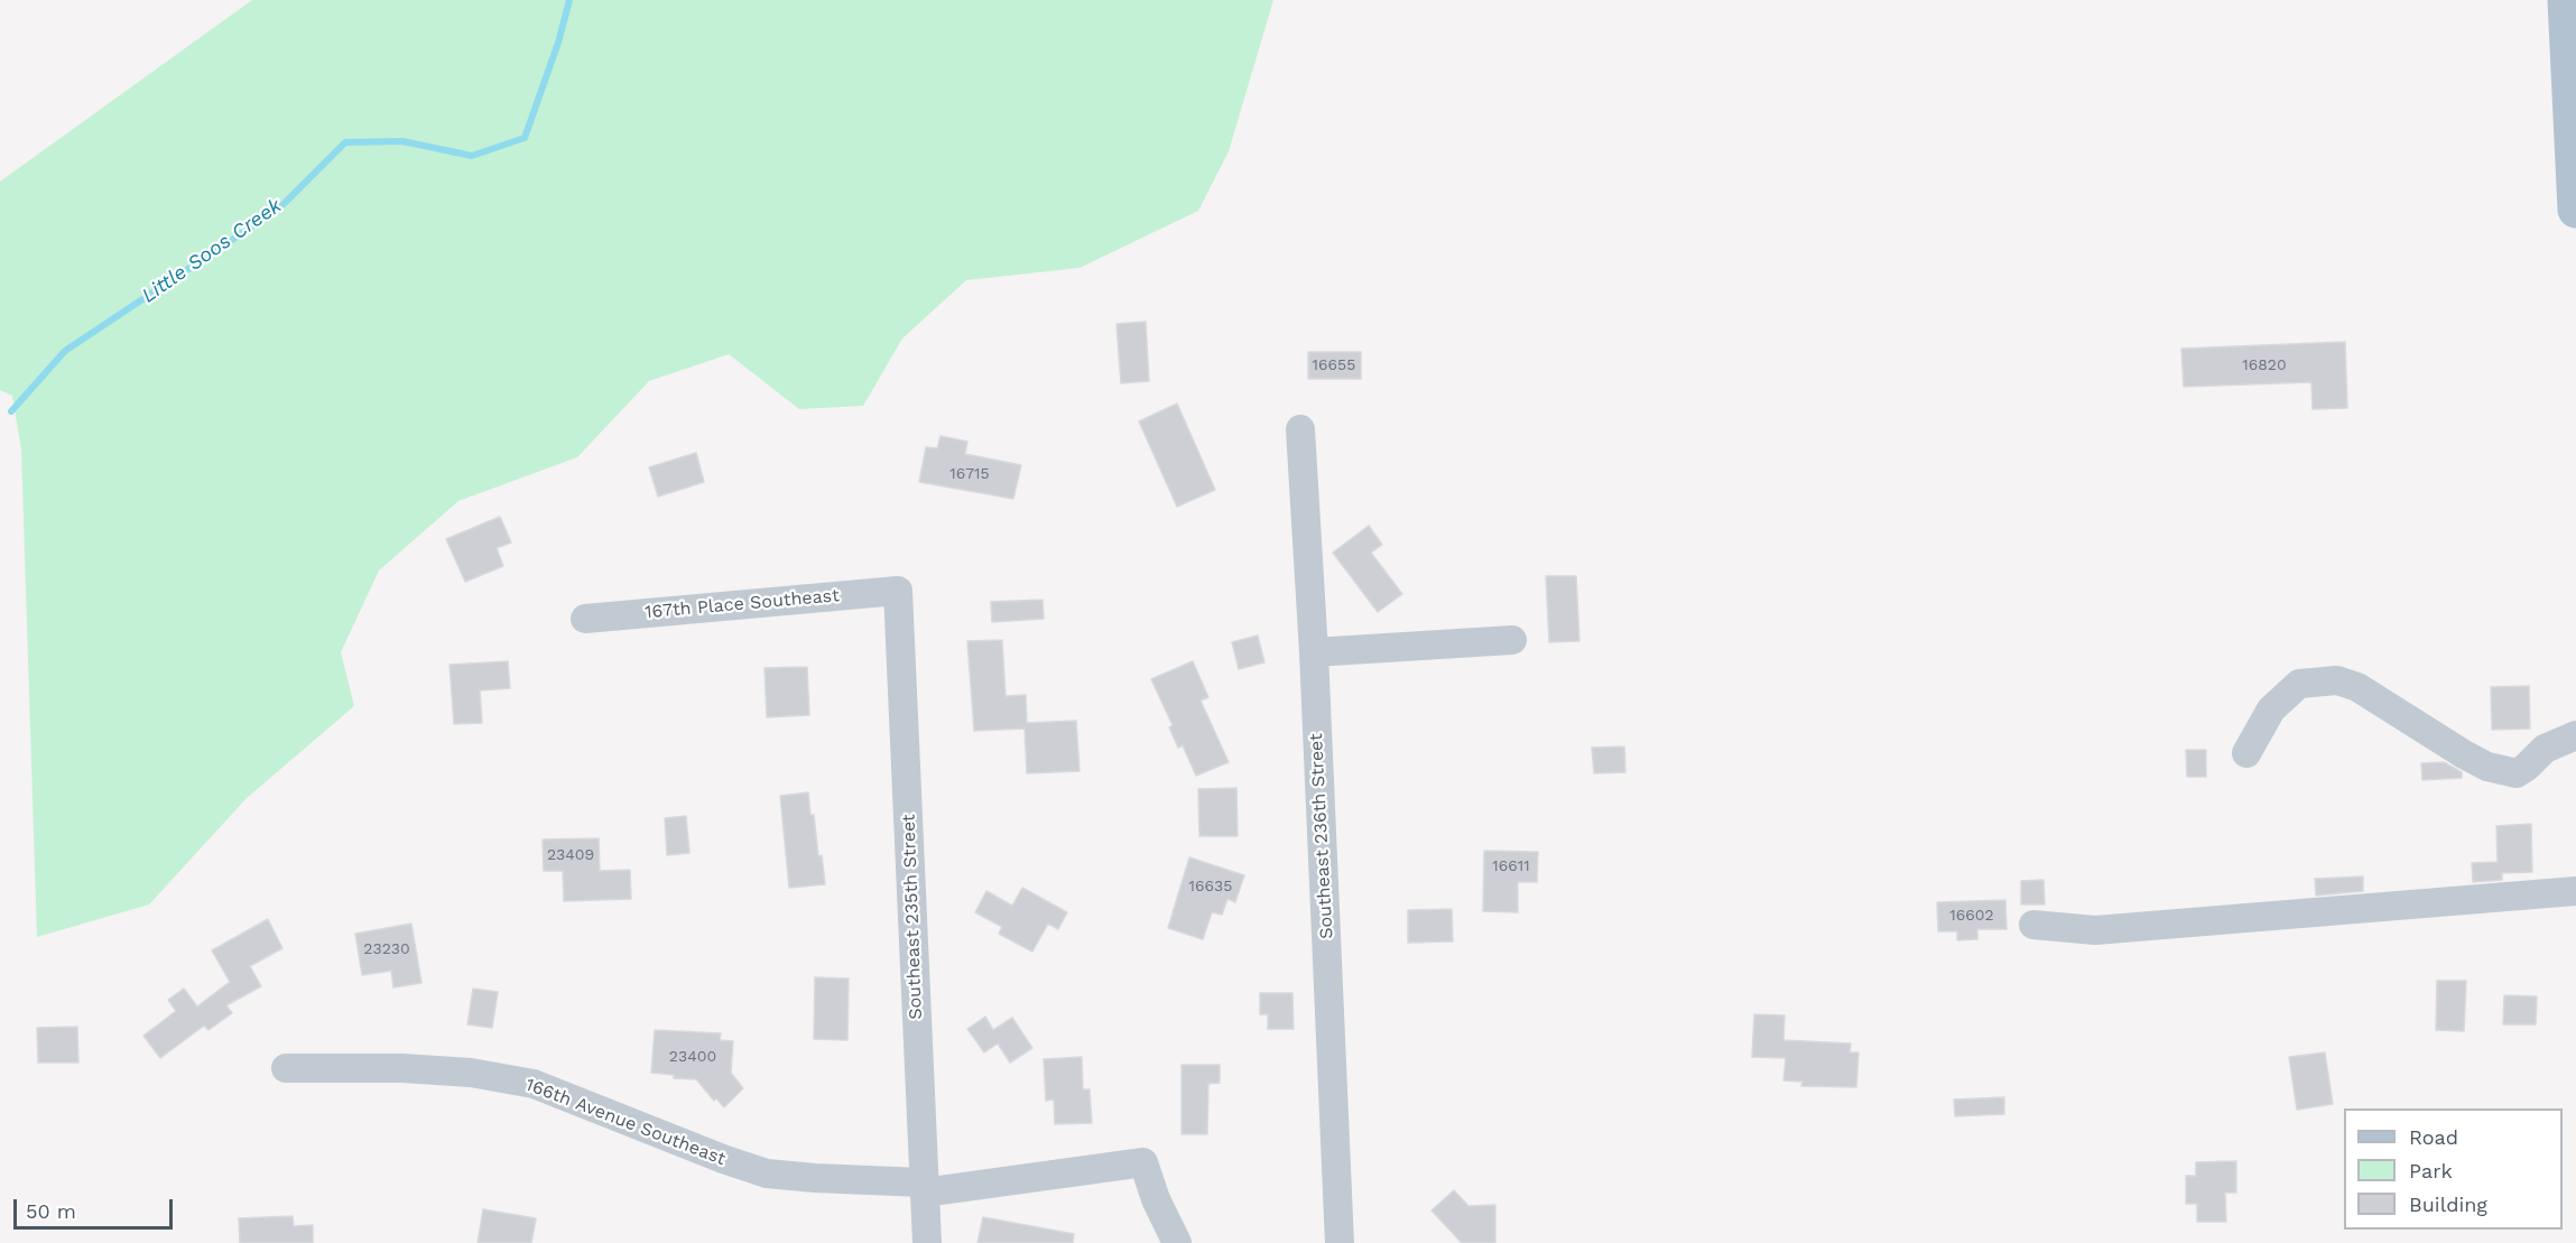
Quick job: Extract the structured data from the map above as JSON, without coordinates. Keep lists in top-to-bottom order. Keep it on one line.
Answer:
{"streets":{"street":["167th Place Southeast","Southeast 236th Street","Southeast 235th Street","166th Avenue Southeast"]},"crossings":[["167th Place Southeast","Southeast 235th Street"],["Southeast 235th Street","166th Avenue Southeast"]],"water":["Little Soos Creek"],"house_numbers":["16655","16820","16715","23409","16611","16635","16602","23230","23400"],"legend":["Road","Park","Building"],"scale_bar":"50 m"}
